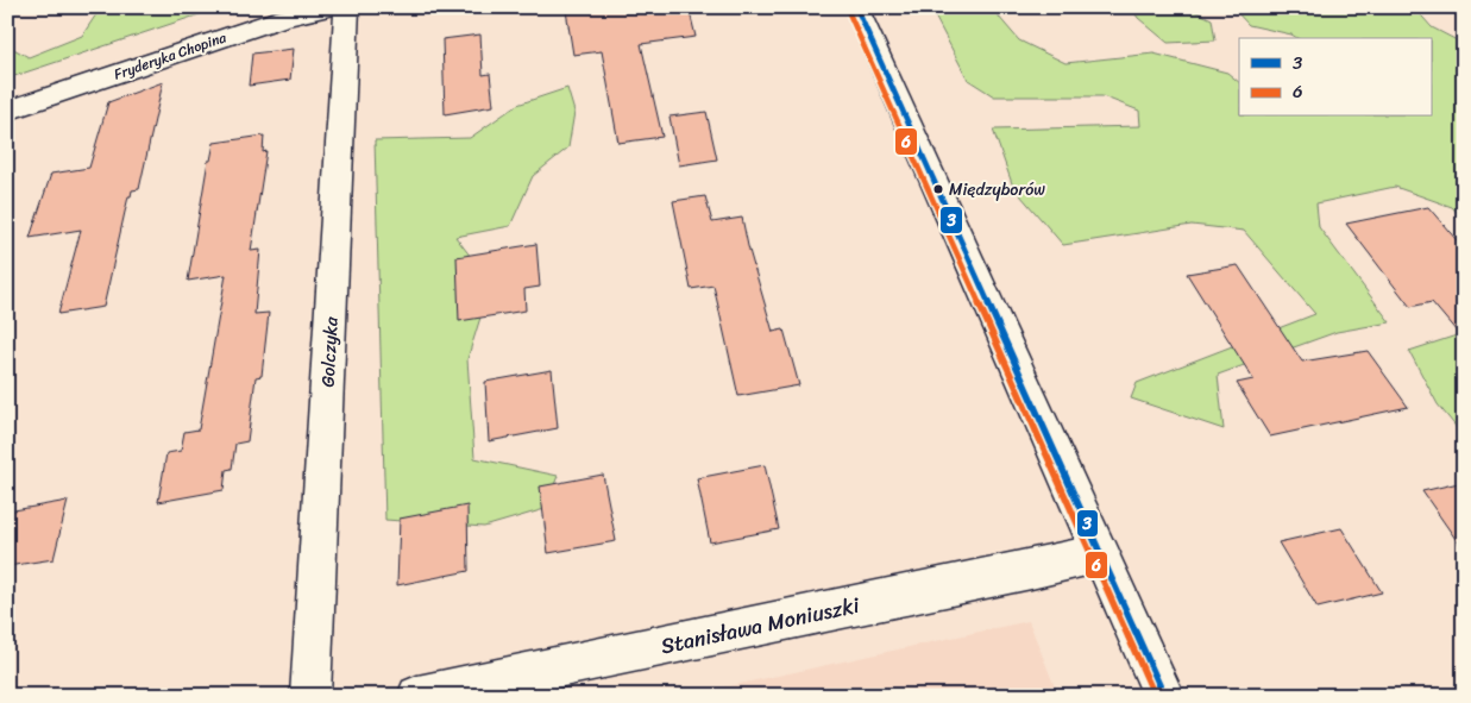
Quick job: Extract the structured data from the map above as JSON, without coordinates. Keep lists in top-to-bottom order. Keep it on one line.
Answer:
{"streets":{"street":["Fryderyka Chopina","Golczyka","Stanisława Moniuszki"]},"places":["Międzyborów"],"lines":["transit line 3","transit line 6"],"legend":["3","6"]}
